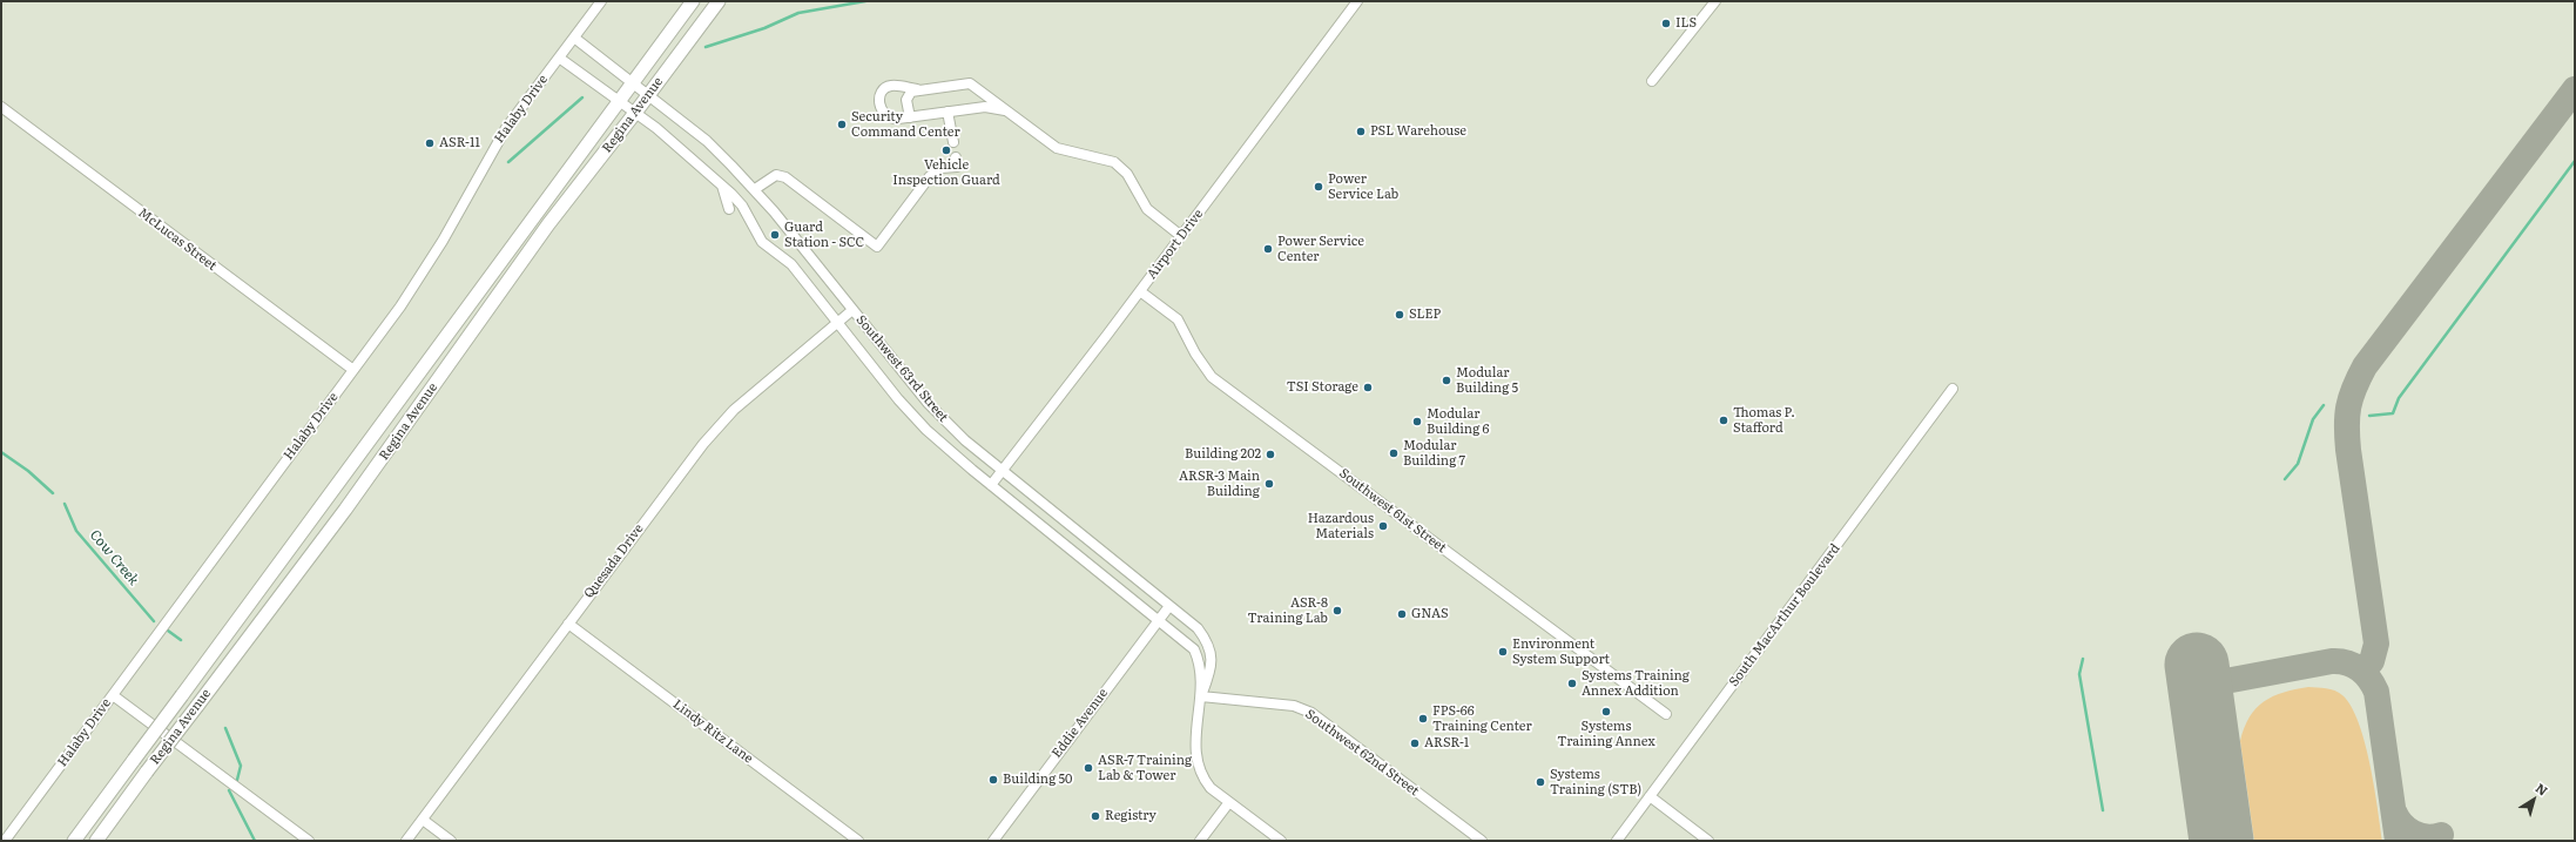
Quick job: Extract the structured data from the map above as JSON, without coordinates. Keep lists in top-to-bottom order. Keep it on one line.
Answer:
{"streets":{"main road":["Regina Avenue"],"street":["Halaby Drive","McLucas Street","Airport Drive","Southwest 63rd Street","Southwest 61st Street","Quesada Drive","South MacArthur Boulevard","Eddie Avenue","Lindy Ritz Lane","Southwest 62nd Street"]},"crossings":[["Halaby Drive","McLucas Street"],["Halaby Drive","Southwest 63rd Street"],["Regina Avenue","Southwest 63rd Street"],["Airport Drive","Southwest 63rd Street"],["Airport Drive","Southwest 61st Street"],["Southwest 63rd Street","Quesada Drive"],["Southwest 63rd Street","Eddie Avenue"],["Southwest 63rd Street","Southwest 62nd Street"],["Quesada Drive","Lindy Ritz Lane"]],"water":["Cow Creek"],"places":["ILS","Security Command Center","PSL Warehouse","ASR-11","Vehicle Inspection Guard","Power Service Lab","Guard Station - SCC","Power Service Center","SLEP","Modular Building 5","TSI Storage","Thomas P. Stafford","Modular Building 6","Modular Building 7","Building 202","ARSR-3 Main Building","Hazardous Materials","ASR-8 Training Lab","GNAS","Environment System Support","Systems Training Annex Addition","Systems Training Annex","FPS-66 Training Center","ARSR-1","ASR-7 Training Lab & Tower","Building 50","Systems Training (STB)","Registry"],"north":"top right"}
